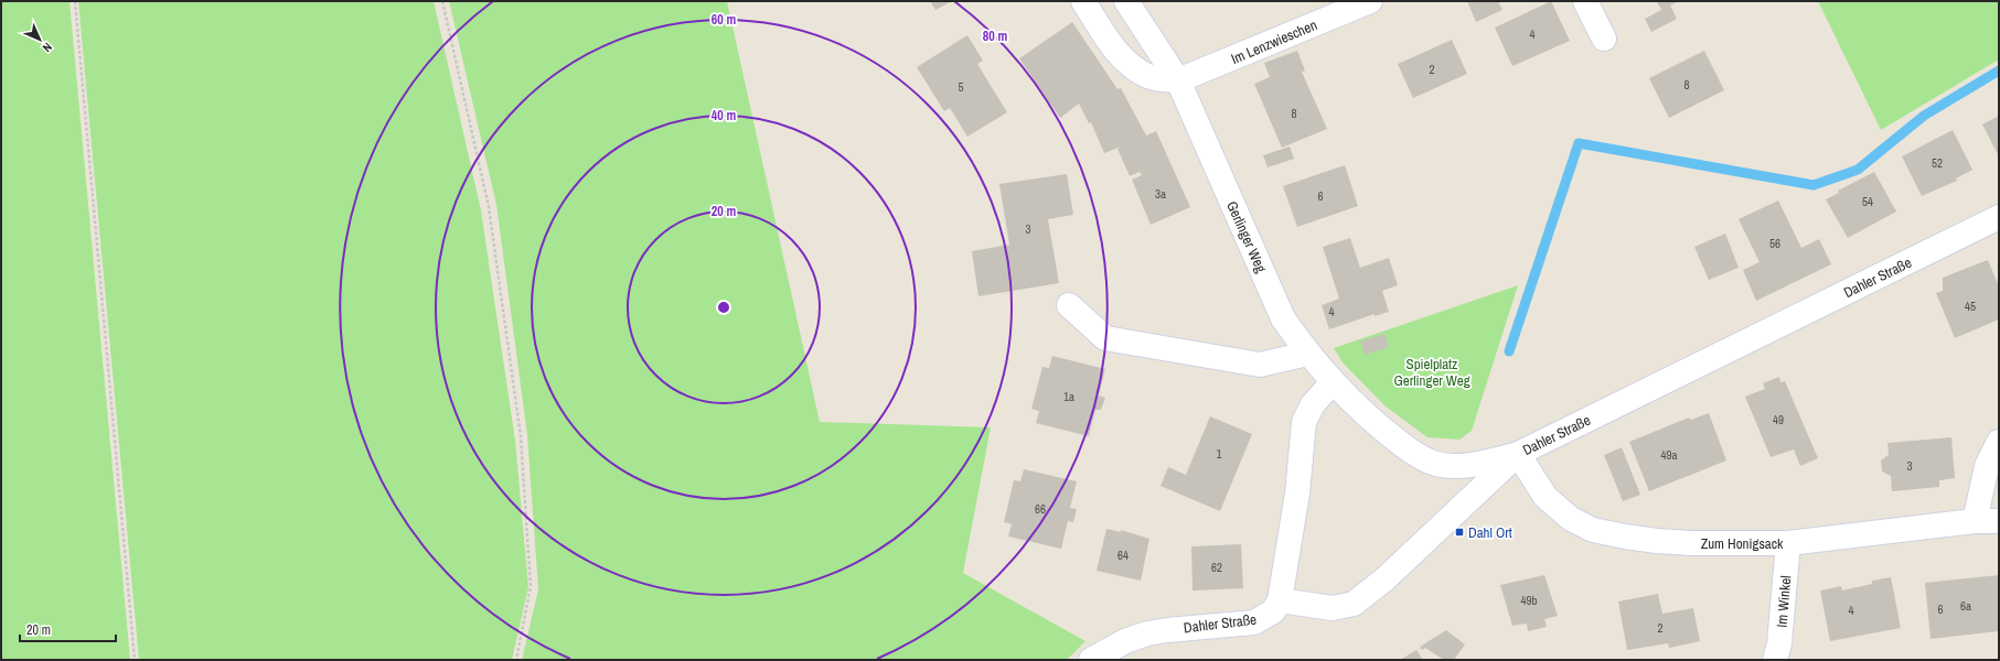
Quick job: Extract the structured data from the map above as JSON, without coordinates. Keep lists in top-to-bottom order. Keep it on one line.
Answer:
{"streets":{"street":["Im Lenzwieschen","Gerlinger Weg","Dahler Straße","Zum Honigsack","Im Winkel"]},"crossings":[["Im Lenzwieschen","Gerlinger Weg"],["Gerlinger Weg","Dahler Straße"],["Gerlinger Weg","Zum Honigsack"],["Dahler Straße","Zum Honigsack"],["Zum Honigsack","Im Winkel"]],"parks":["Spielplatz Gerlinger Weg"],"places":{"transit":["Dahl Ort"]},"house_numbers":["4","2","8","5","8","52","3a","6","54","3","56","45","4","1a","49","1","49a","3","66","64","62","49b","6a","6","4","2"],"scale_bar":"20 m","north":"bottom right","rings":["60 m","80 m","40 m","20 m"]}
